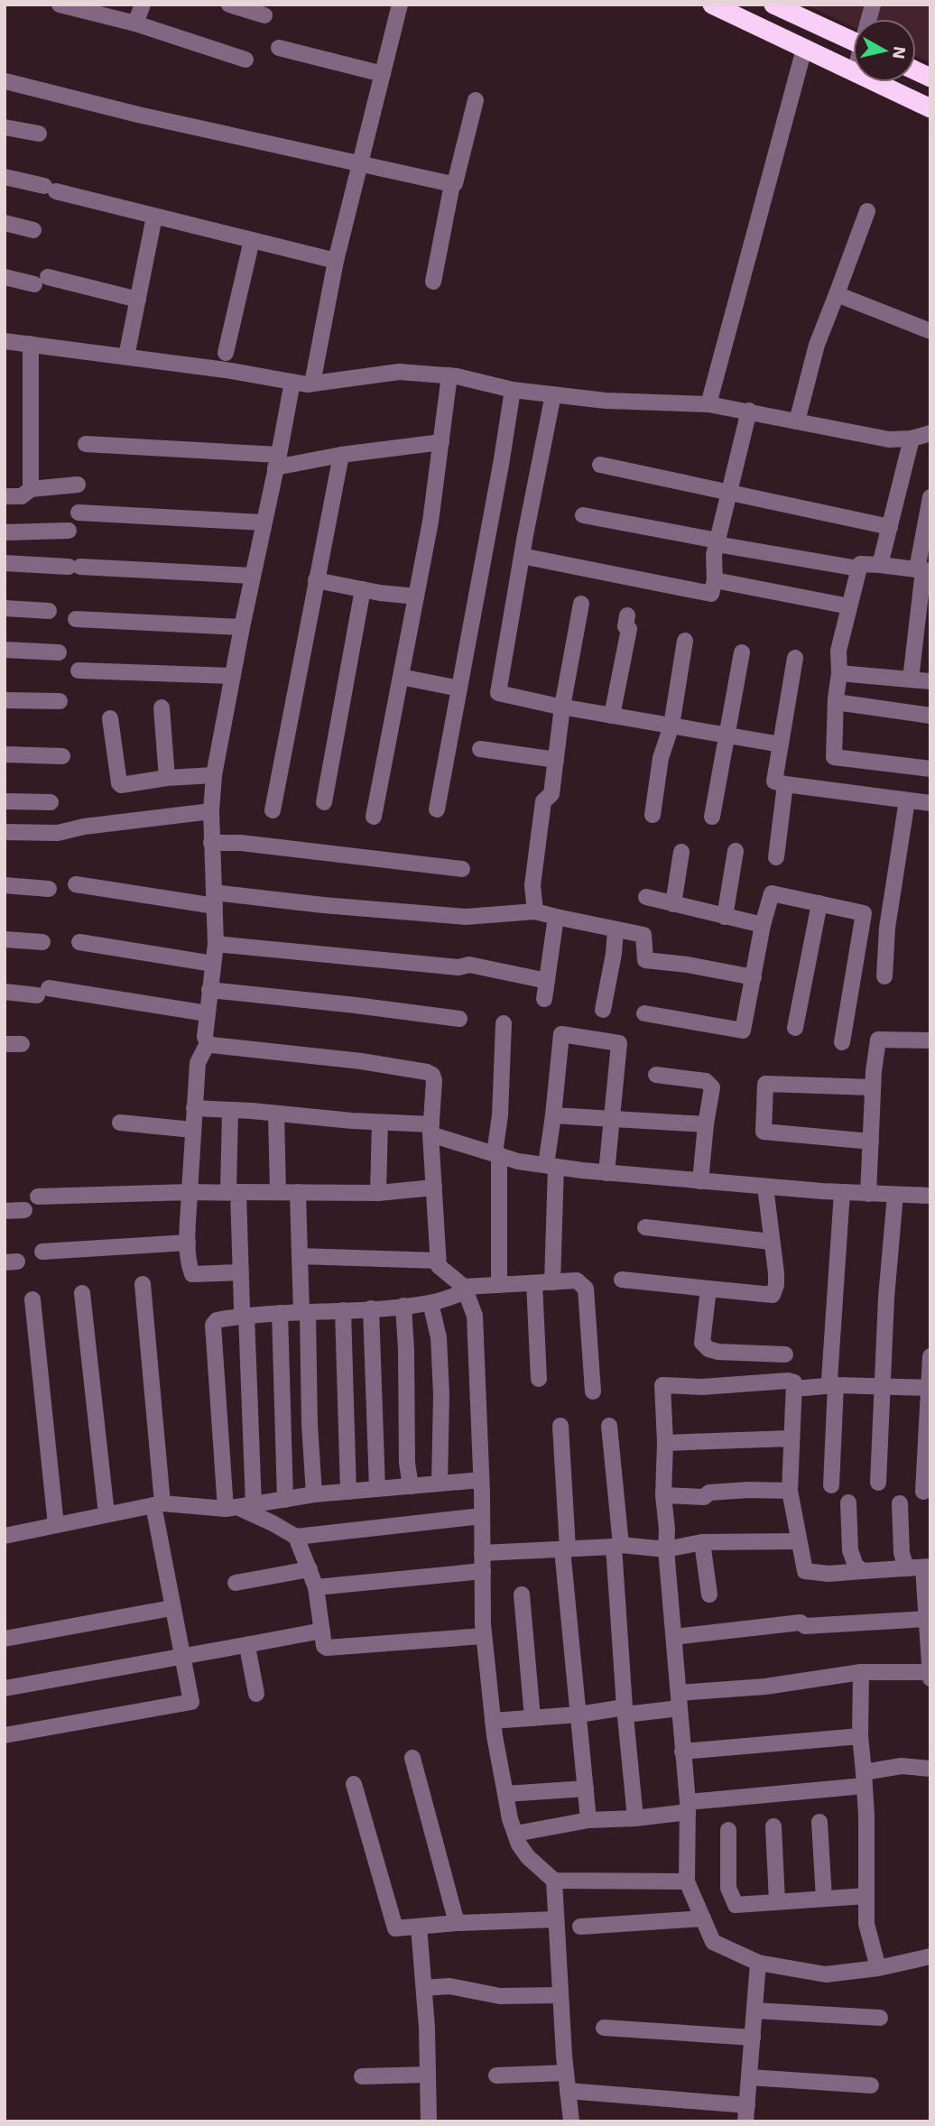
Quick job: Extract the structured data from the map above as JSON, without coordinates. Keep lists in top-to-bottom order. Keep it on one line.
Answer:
{"north":"right"}
